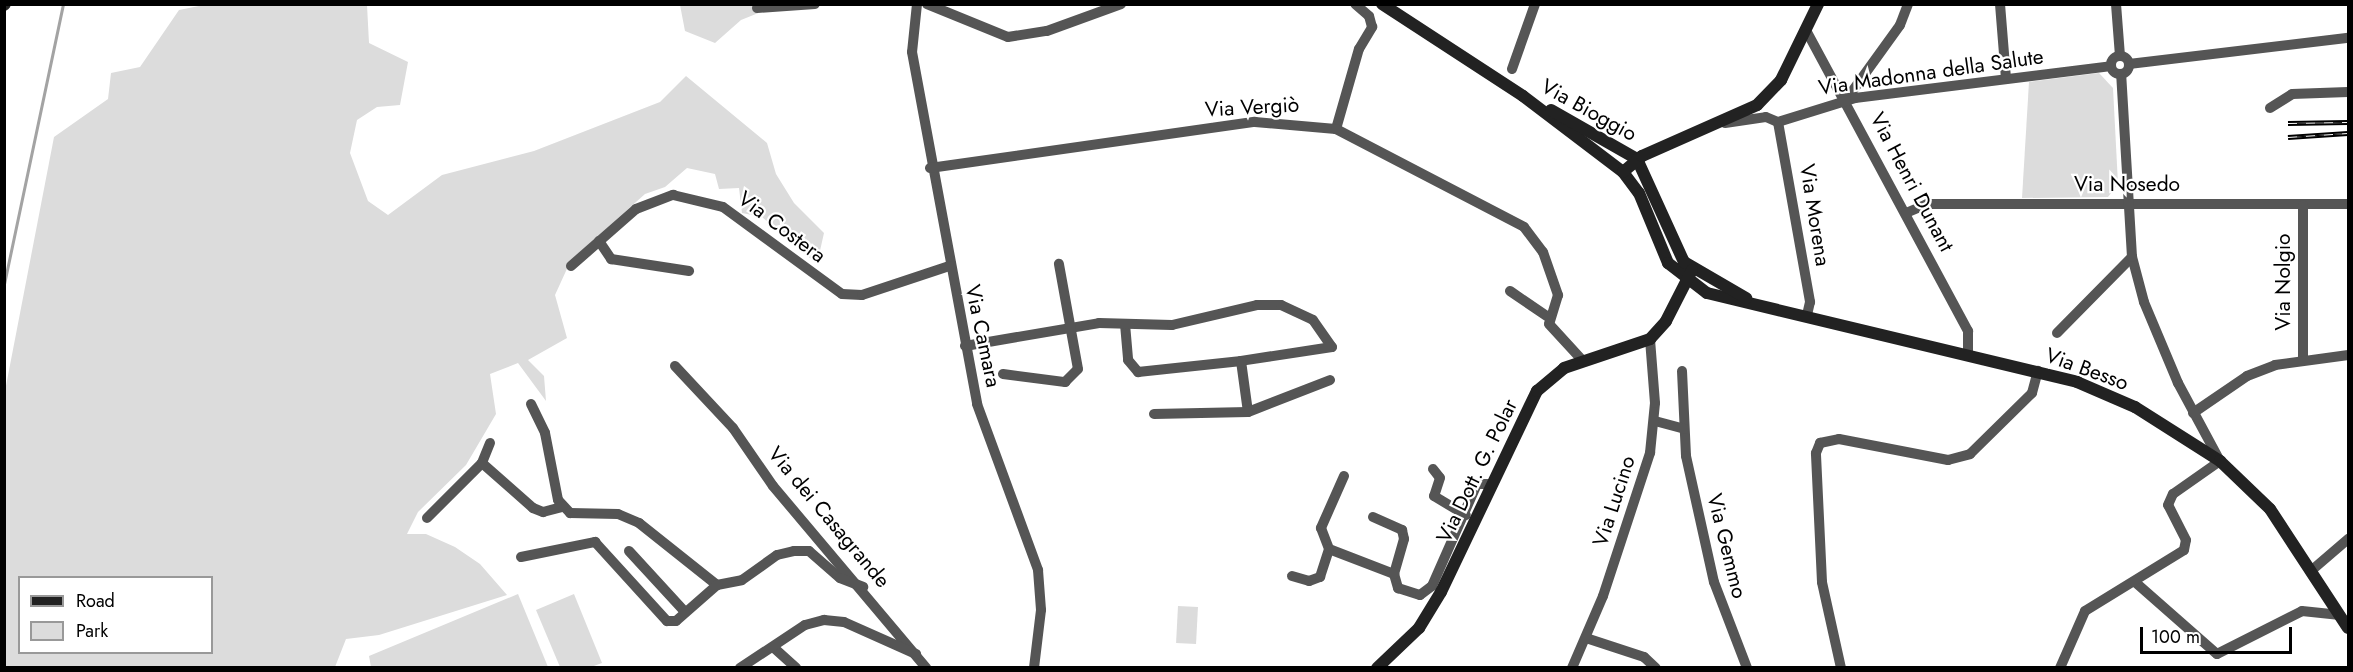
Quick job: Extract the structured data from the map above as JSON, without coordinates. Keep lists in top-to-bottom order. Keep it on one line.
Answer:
{"streets":{"main road":["Via Bioggio","Via Besso","Via Dott. G. Polar"],"street":["Via Madonna della Salute","Via Vergiò","Via Henri Dunant","Via Nosedo","Via Morena","Via Costera","Via Nolgio","Via Camara","Via Lucino","Via dei Casagrande","Via Gemmo"]},"crossings":[["Via Madonna della Salute","Via Henri Dunant"],["Via Madonna della Salute","Via Morena"],["Via Vergiò","Via Camara"],["Via Bioggio","Via Besso"],["Via Henri Dunant","Via Nosedo"],["Via Henri Dunant","Via Besso"],["Via Nosedo","Via Nolgio"],["Via Morena","Via Besso"],["Via Costera","Via Camara"],["Via Dott. G. Polar","Via Lucino"]],"legend":["Road","Park"],"scale_bar":"100 m"}
